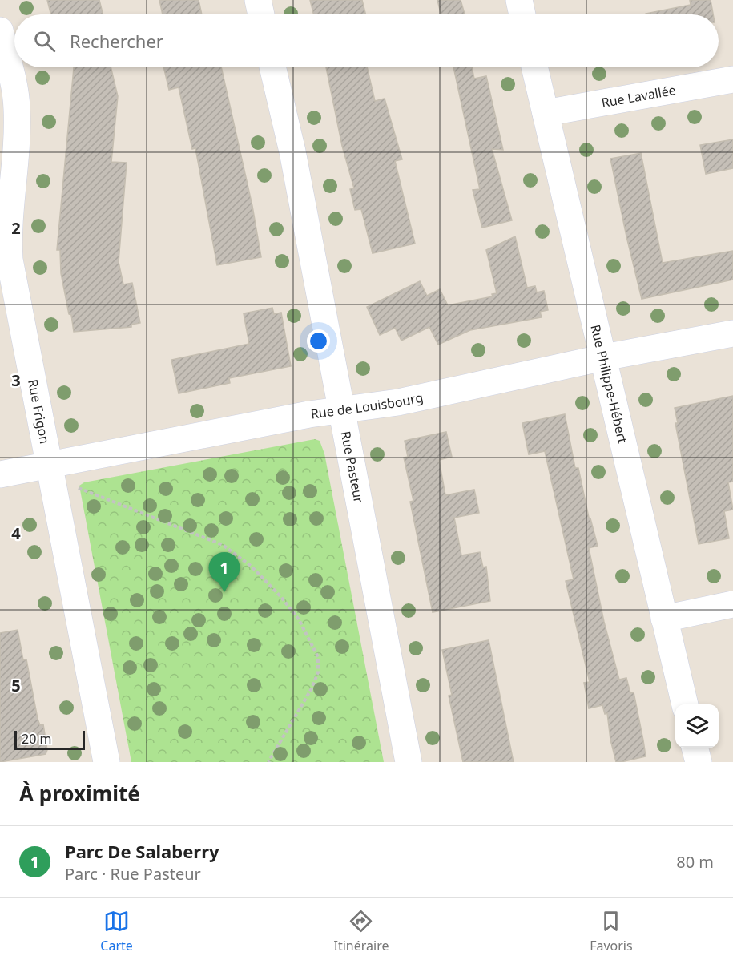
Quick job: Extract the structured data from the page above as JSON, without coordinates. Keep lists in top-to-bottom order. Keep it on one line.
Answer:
{"streets":{"street":["Rue Lavallée","Rue Philippe-Hébert","Rue de Louisbourg","Rue Frigon","Rue Pasteur"]},"crossings":[["Rue Lavallée","Rue Philippe-Hébert"],["Rue Philippe-Hébert","Rue de Louisbourg"],["Rue de Louisbourg","Rue Frigon"],["Rue de Louisbourg","Rue Pasteur"]],"scale_bar":"20 m","page":{"search":"Rechercher","pins":"1","scale":"20 m","heading":"À proximité","list":[{"mark":"1","name":"Parc De Salaberry","note":"Parc · Rue Pasteur","value":"80 m"}],"nav":["Carte","Itinéraire","Favoris"]},"grid":{"rows":["2","3","4","5"]}}
